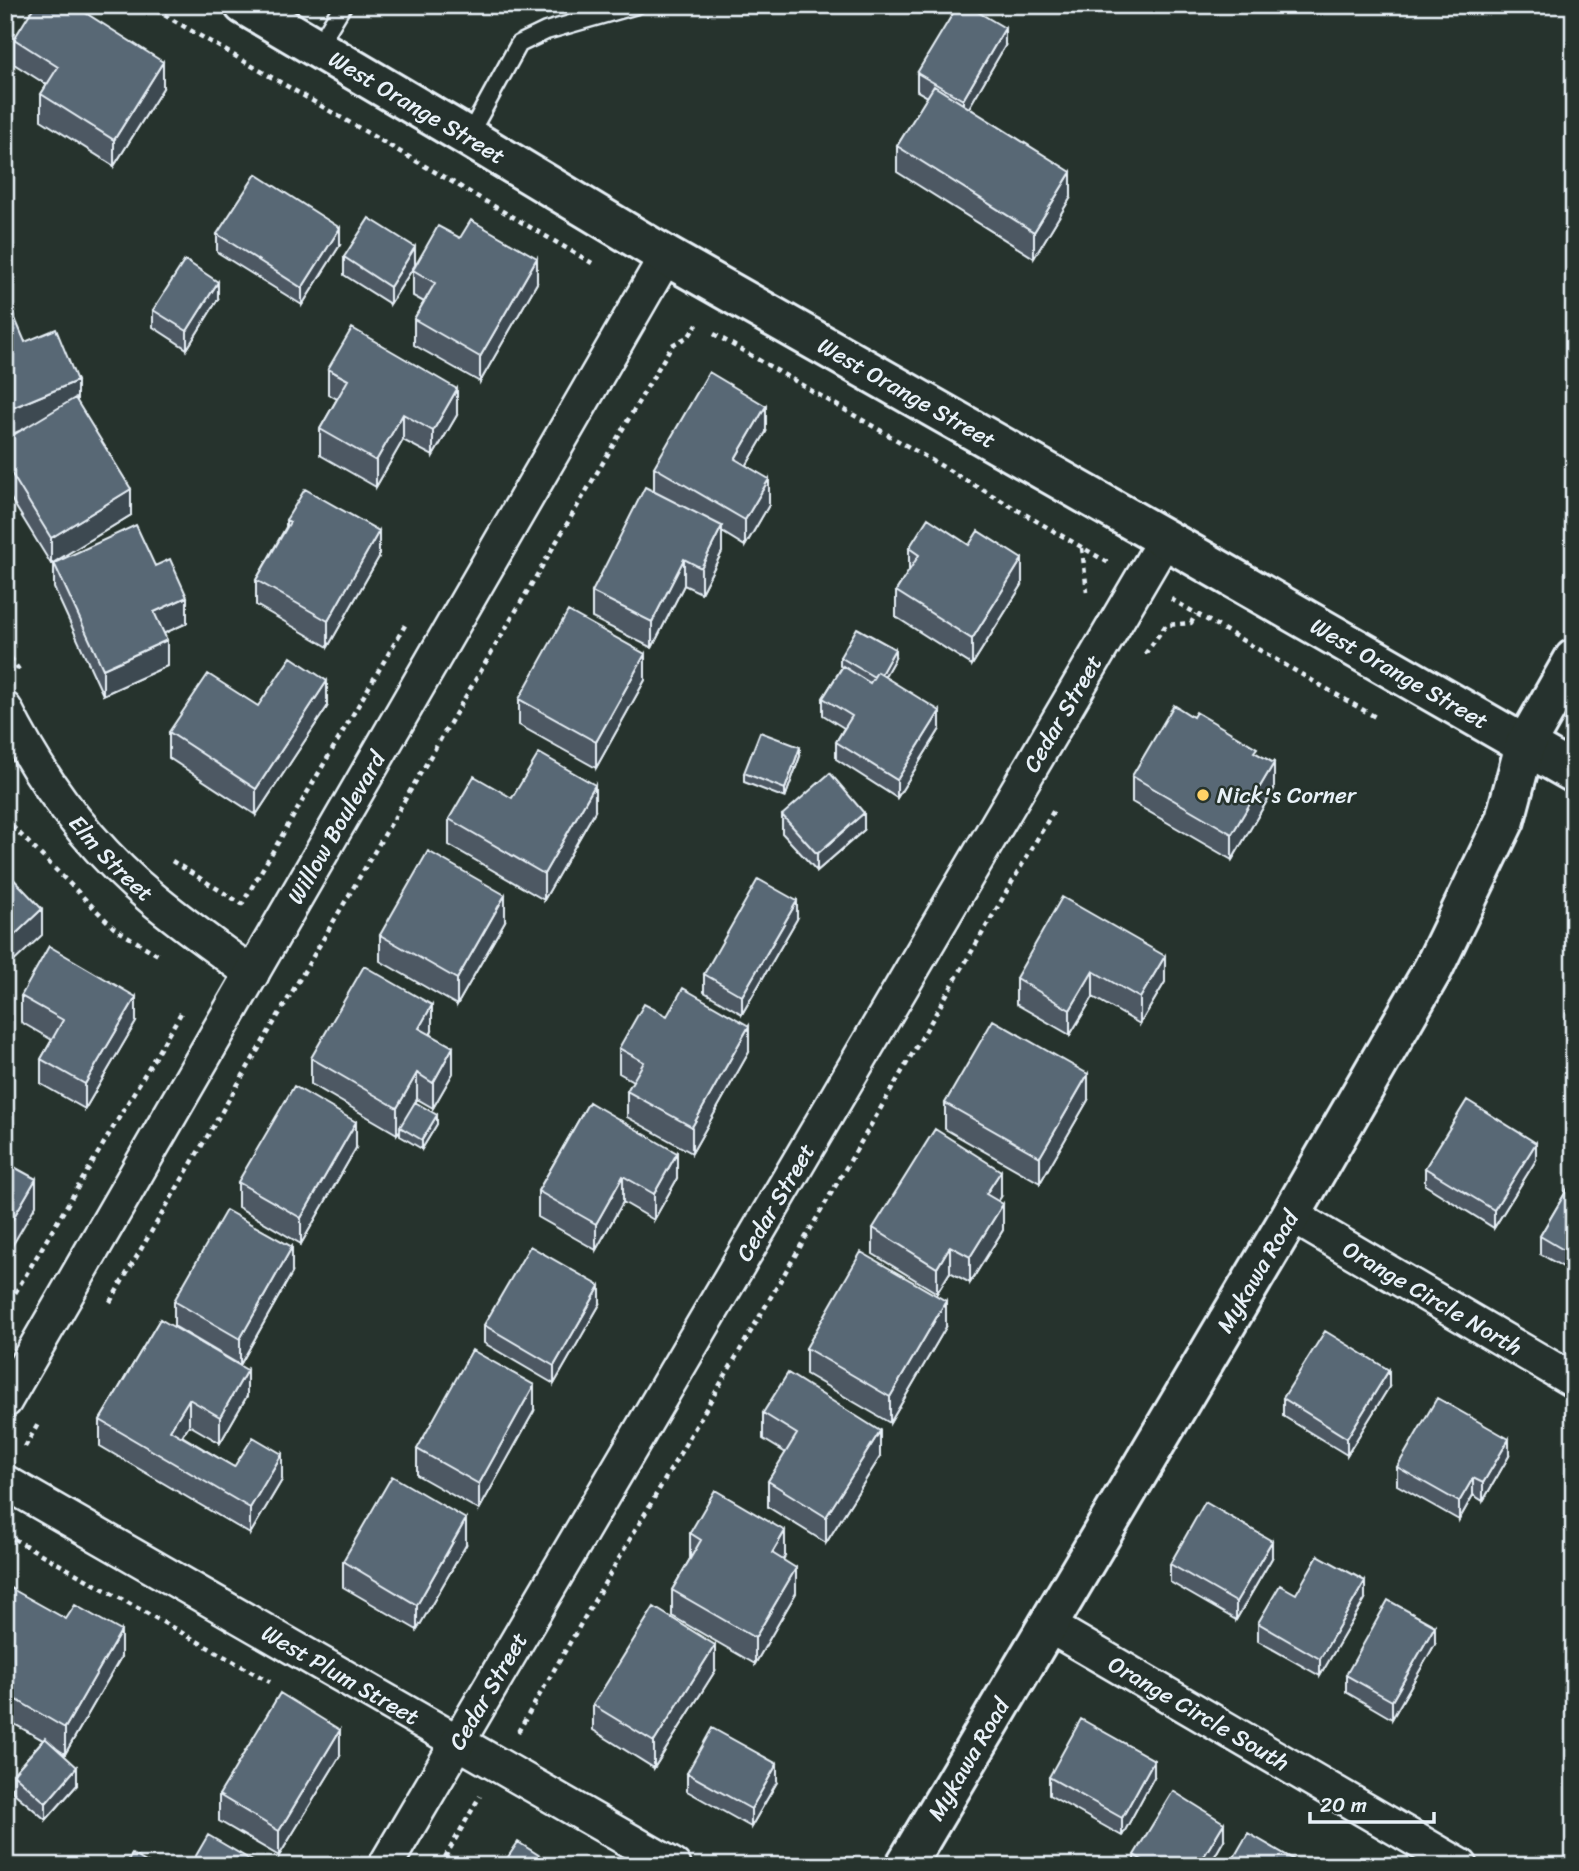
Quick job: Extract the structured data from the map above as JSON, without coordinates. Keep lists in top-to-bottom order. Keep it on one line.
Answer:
{"streets":{"street":["West Orange Street","Cedar Street","Willow Boulevard","Elm Street","Mykawa Road","Orange Circle North","West Plum Street","Orange Circle South"]},"crossings":[["West Orange Street","Cedar Street"],["West Orange Street","Willow Boulevard"],["West Orange Street","Mykawa Road"],["Cedar Street","West Plum Street"],["Willow Boulevard","Elm Street"],["Mykawa Road","Orange Circle North"],["Mykawa Road","Orange Circle South"]],"places":["Nick's Corner"],"scale_bar":"20 m"}
